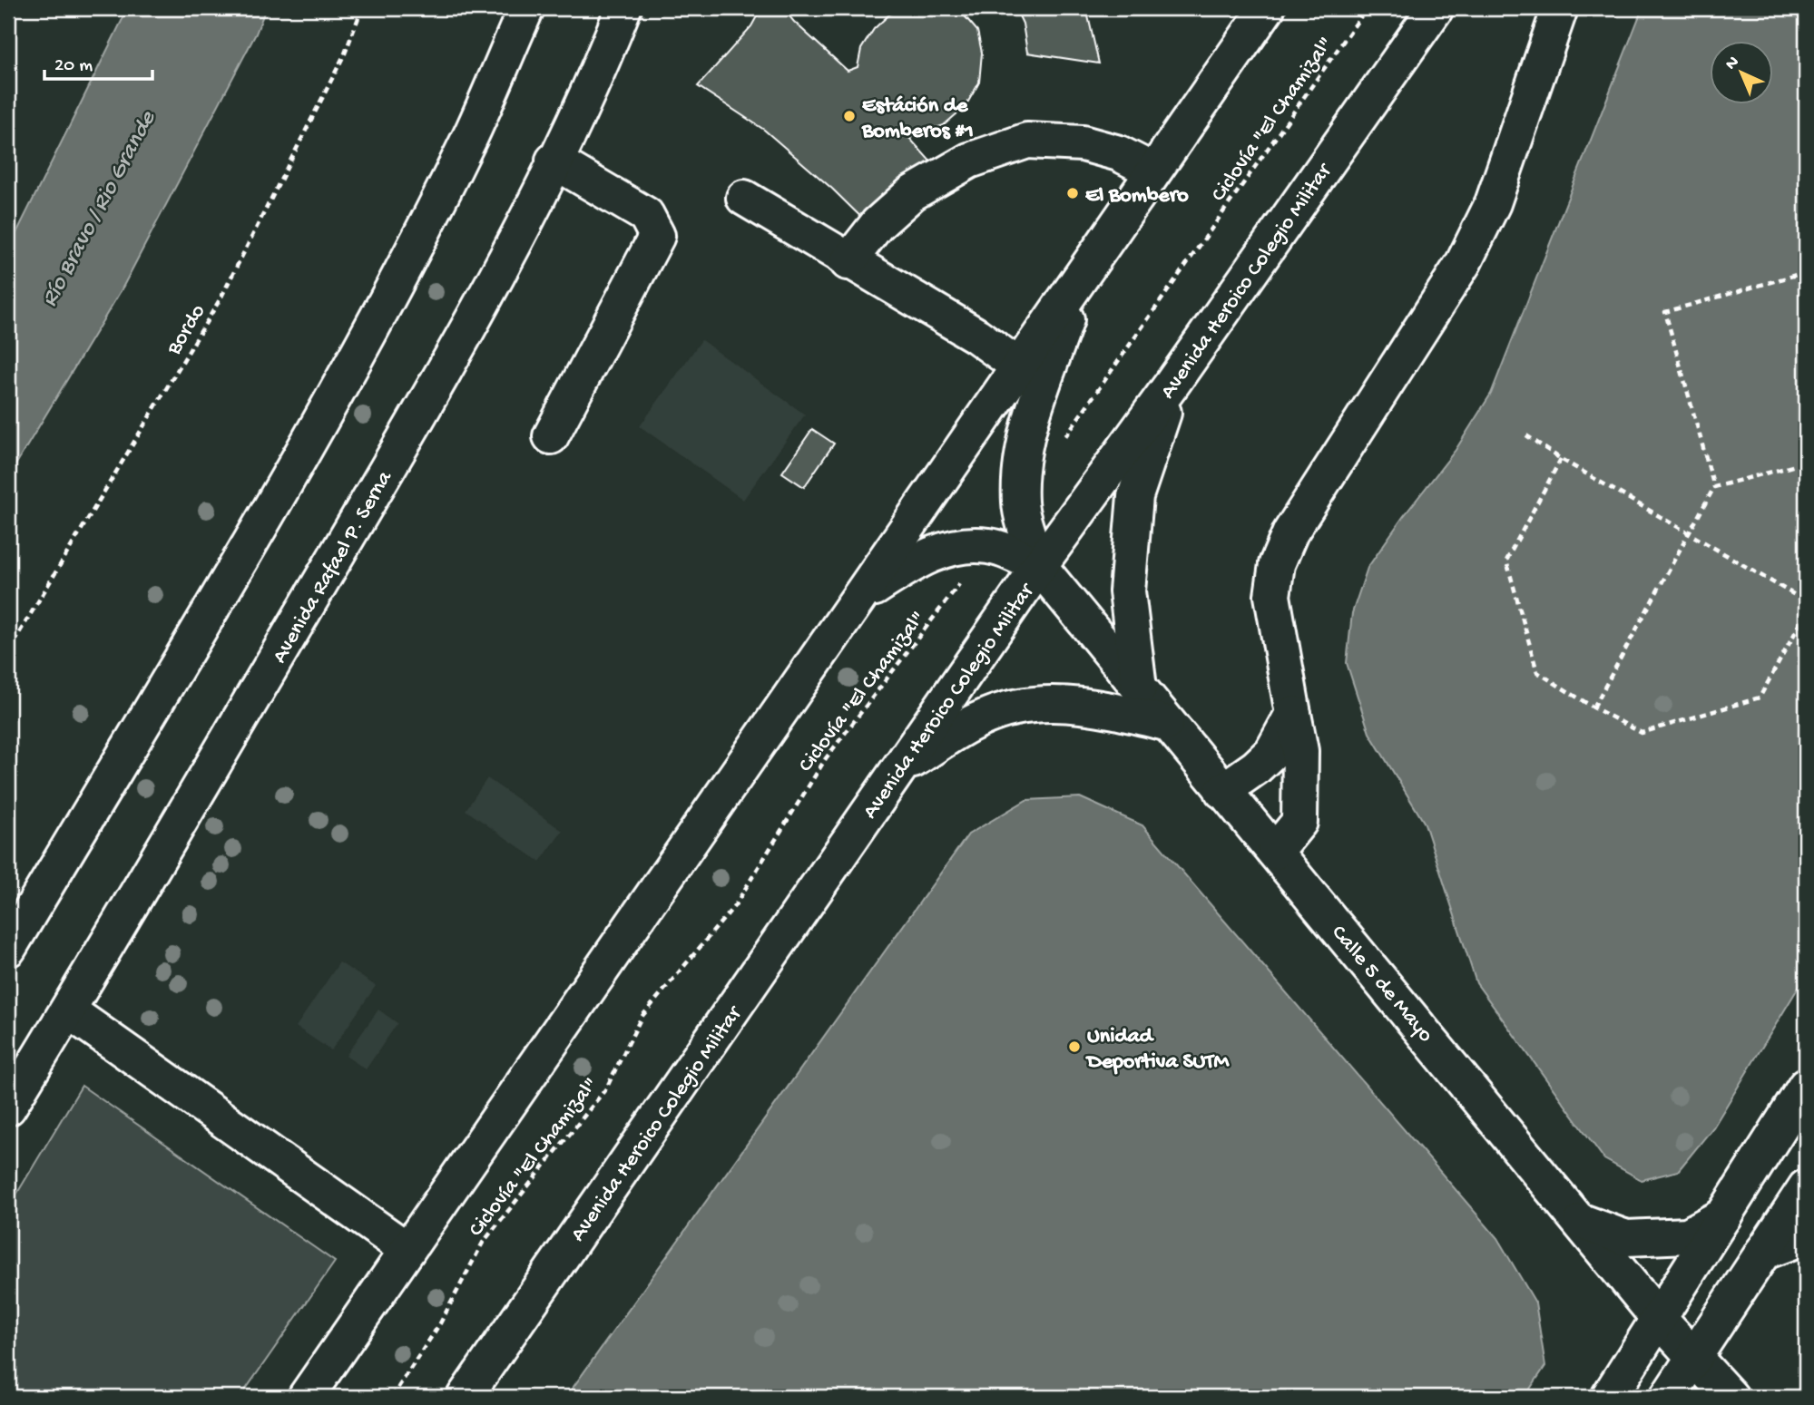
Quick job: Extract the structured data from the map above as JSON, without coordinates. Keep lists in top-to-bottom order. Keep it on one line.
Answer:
{"streets":{"main road":["Avenida Heroico Colegio Militar","Avenida Rafael P. Serna","Calle 5 de Mayo"],"path":["Ciclovía \"El Chamizal\"","Bordo"]},"crossings":[["Avenida Heroico Colegio Militar","Calle 5 de Mayo"]],"water":["Río Bravo / Rio Grande"],"places":["Estáción de Bomberos #1","El Bombero","Unidad Deportiva SUTM"],"scale_bar":"20 m","north":"top left"}
